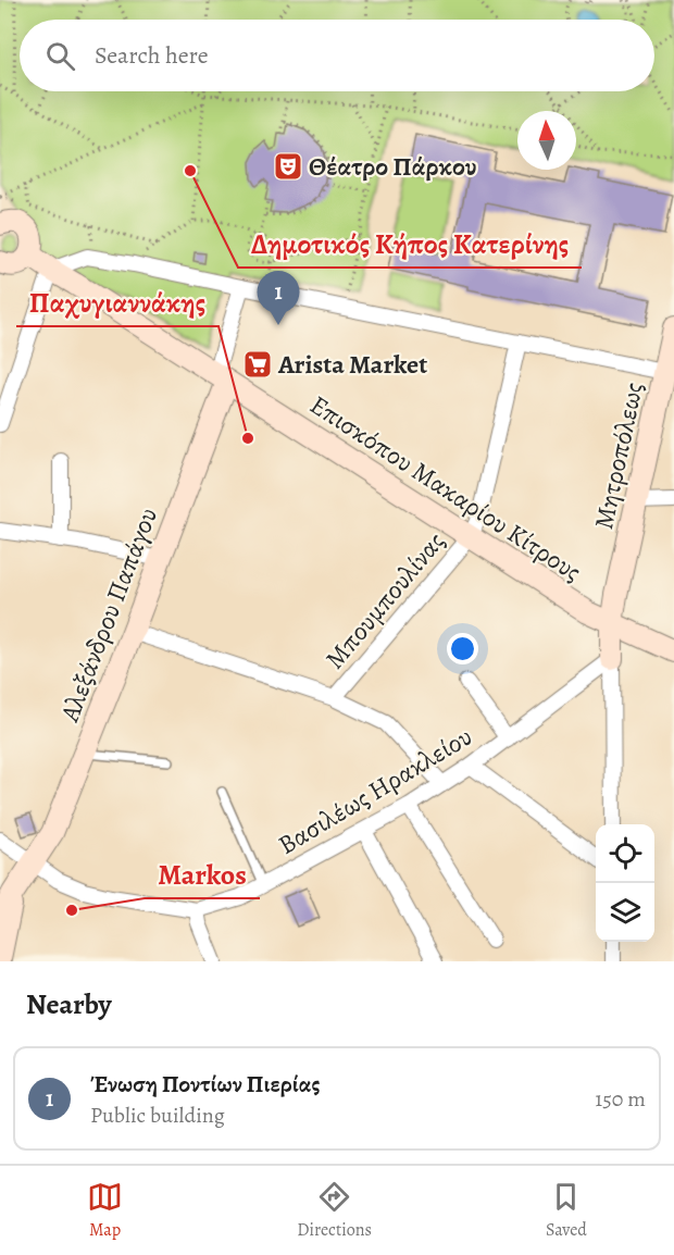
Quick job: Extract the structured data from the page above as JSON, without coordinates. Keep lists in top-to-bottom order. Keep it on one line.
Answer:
{"streets":{"street":["Μητροπόλεως","Επισκόπου Μακαρίου Κίτρους","Μπουμπουλίνας","Αλεξάνδρου Παπάγου","Βασιλέως Ηρακλείου"]},"crossings":[["Μητροπόλεως","Επισκόπου Μακαρίου Κίτρους"],["Μητροπόλεως","Βασιλέως Ηρακλείου"],["Επισκόπου Μακαρίου Κίτρους","Μπουμπουλίνας"],["Επισκόπου Μακαρίου Κίτρους","Αλεξάνδρου Παπάγου"],["Αλεξάνδρου Παπάγου","Βασιλέως Ηρακλείου"]],"places":{"theatre":["Θέατρο Πάρκου"],"other":["Δημοτικός Κήπος Κατερίνης","Παχυγιαννάκης","Markos"],"supermarket":["Arista Market"]},"north":"top","page":{"search":"Search here","pins":"1","heading":"Nearby","list":[{"mark":"1","name":"Ένωση Ποντίων Πιερίας","note":"Public building","value":"150 m"}],"nav":["Map","Directions","Saved"]}}
